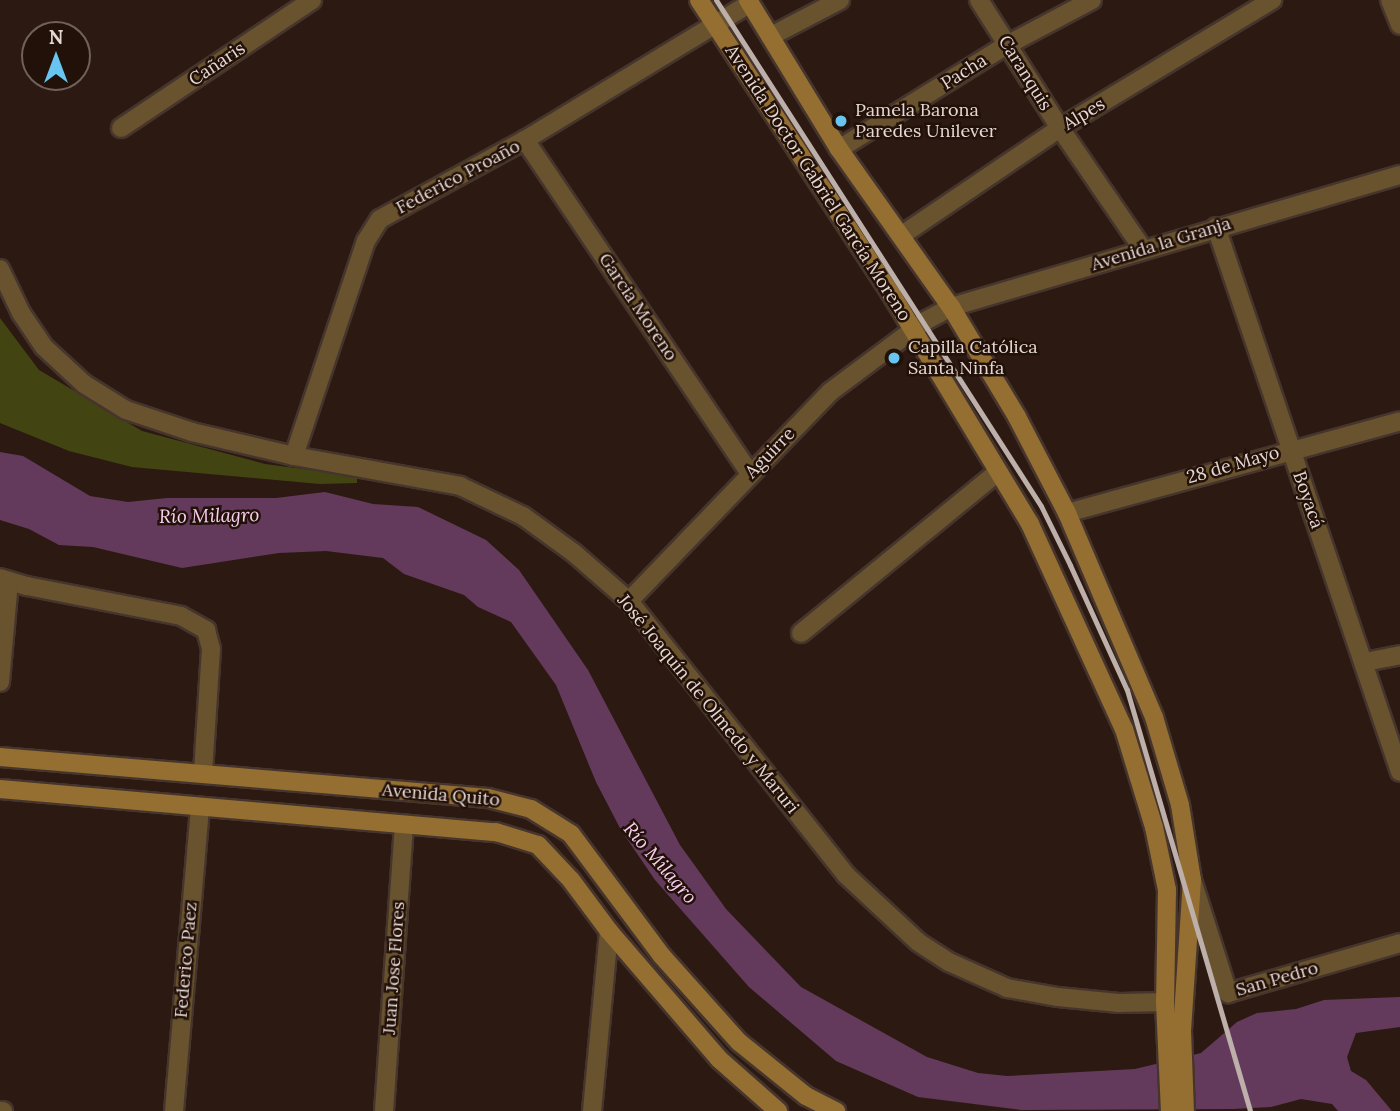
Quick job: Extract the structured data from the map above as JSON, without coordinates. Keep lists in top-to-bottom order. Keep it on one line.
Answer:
{"streets":{"main road":["Avenida Doctor Gabriel García Moreno","Avenida Quito"],"street":["Cañaris","Pacha","Caranquis","Alpes","Federico Proaño","Avenida la Granja","Garcia Moreno","Aguirre","28 de Mayo","Boyacá","José Joaquín de Olmedo y Maruri","Federico Paez","Juan Jose Flores","San Pedro"]},"crossings":[["Pacha","Caranquis"],["Pacha","Avenida Doctor Gabriel García Moreno"],["Caranquis","Alpes"],["Caranquis","Avenida la Granja"],["Alpes","Avenida Doctor Gabriel García Moreno"],["Federico Proaño","Avenida Doctor Gabriel García Moreno"],["Federico Proaño","Garcia Moreno"],["Federico Proaño","José Joaquín de Olmedo y Maruri"],["Avenida Doctor Gabriel García Moreno","Avenida la Granja"],["Avenida Doctor Gabriel García Moreno","Aguirre"],["Avenida Doctor Gabriel García Moreno","28 de Mayo"],["Avenida Doctor Gabriel García Moreno","José Joaquín de Olmedo y Maruri"],["Avenida Doctor Gabriel García Moreno","San Pedro"],["Avenida la Granja","Aguirre"],["Avenida la Granja","Boyacá"],["Garcia Moreno","Aguirre"],["Aguirre","José Joaquín de Olmedo y Maruri"],["28 de Mayo","Boyacá"],["Avenida Quito","Federico Paez"],["Avenida Quito","Juan Jose Flores"]],"water":["Río Milagro"],"places":["Pamela Barona Paredes Unilever","Capilla Católica Santa Ninfa"],"north":"top"}
